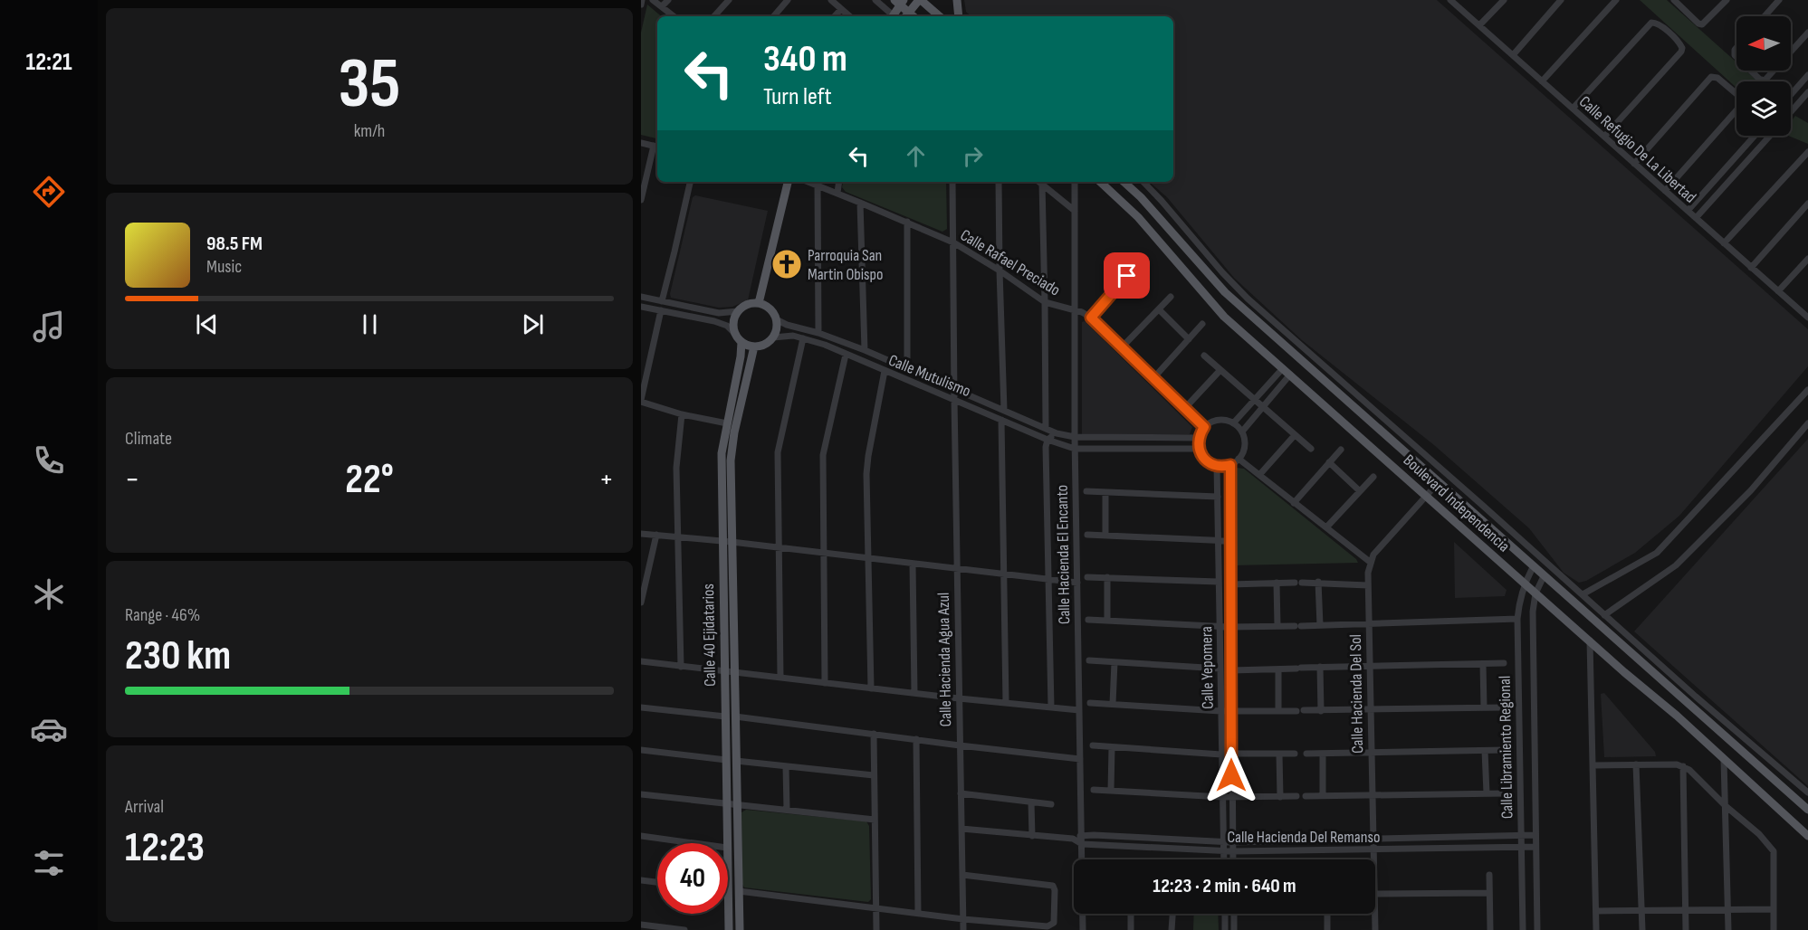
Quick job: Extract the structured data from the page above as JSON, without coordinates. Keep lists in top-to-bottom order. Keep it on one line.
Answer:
{"streets":{"main road":["Boulevard Independencia","Calle 40 Ejidatarios"],"street":["Calle Refugio De La Libertad","Calle Rafael Preciado","Calle Mutulismo","Calle Hacienda El Encanto","Calle Hacienda Agua Azul","Calle Yepomera","Calle Hacienda Del Sol","Calle Libramiento Regional","Calle Hacienda Del Remanso"]},"crossings":[["Calle Rafael Preciado","Calle Mutulismo"],["Calle Rafael Preciado","Calle Hacienda El Encanto"],["Calle Rafael Preciado","Calle Hacienda Agua Azul"],["Calle Rafael Preciado","Calle Yepomera"],["Calle Mutulismo","Calle Hacienda El Encanto"],["Calle Mutulismo","Calle 40 Ejidatarios"],["Calle Mutulismo","Calle Hacienda Agua Azul"],["Calle Mutulismo","Calle Yepomera"],["Boulevard Independencia","Calle Libramiento Regional"],["Calle Hacienda El Encanto","Calle Hacienda Del Remanso"],["Calle Hacienda Agua Azul","Calle Hacienda Del Remanso"],["Calle Yepomera","Calle Hacienda Del Remanso"],["Calle Hacienda Del Sol","Calle Hacienda Del Remanso"],["Calle Libramiento Regional","Calle Hacienda Del Remanso"]],"places":{"church":["Parroquia San Martin Obispo"]},"north":"left","page":{"tabs":"12:21","tile":[["35","km/h"],"Climate",["Range · 46%","230 km"],["Arrival","12:23"]],"turn":["340 m","Turn left"],"song":["98.5 FM","Music"],"heat":["−","22°","+"],"limit":"40","trip":"12:23 · 2 min · 640 m"}}
